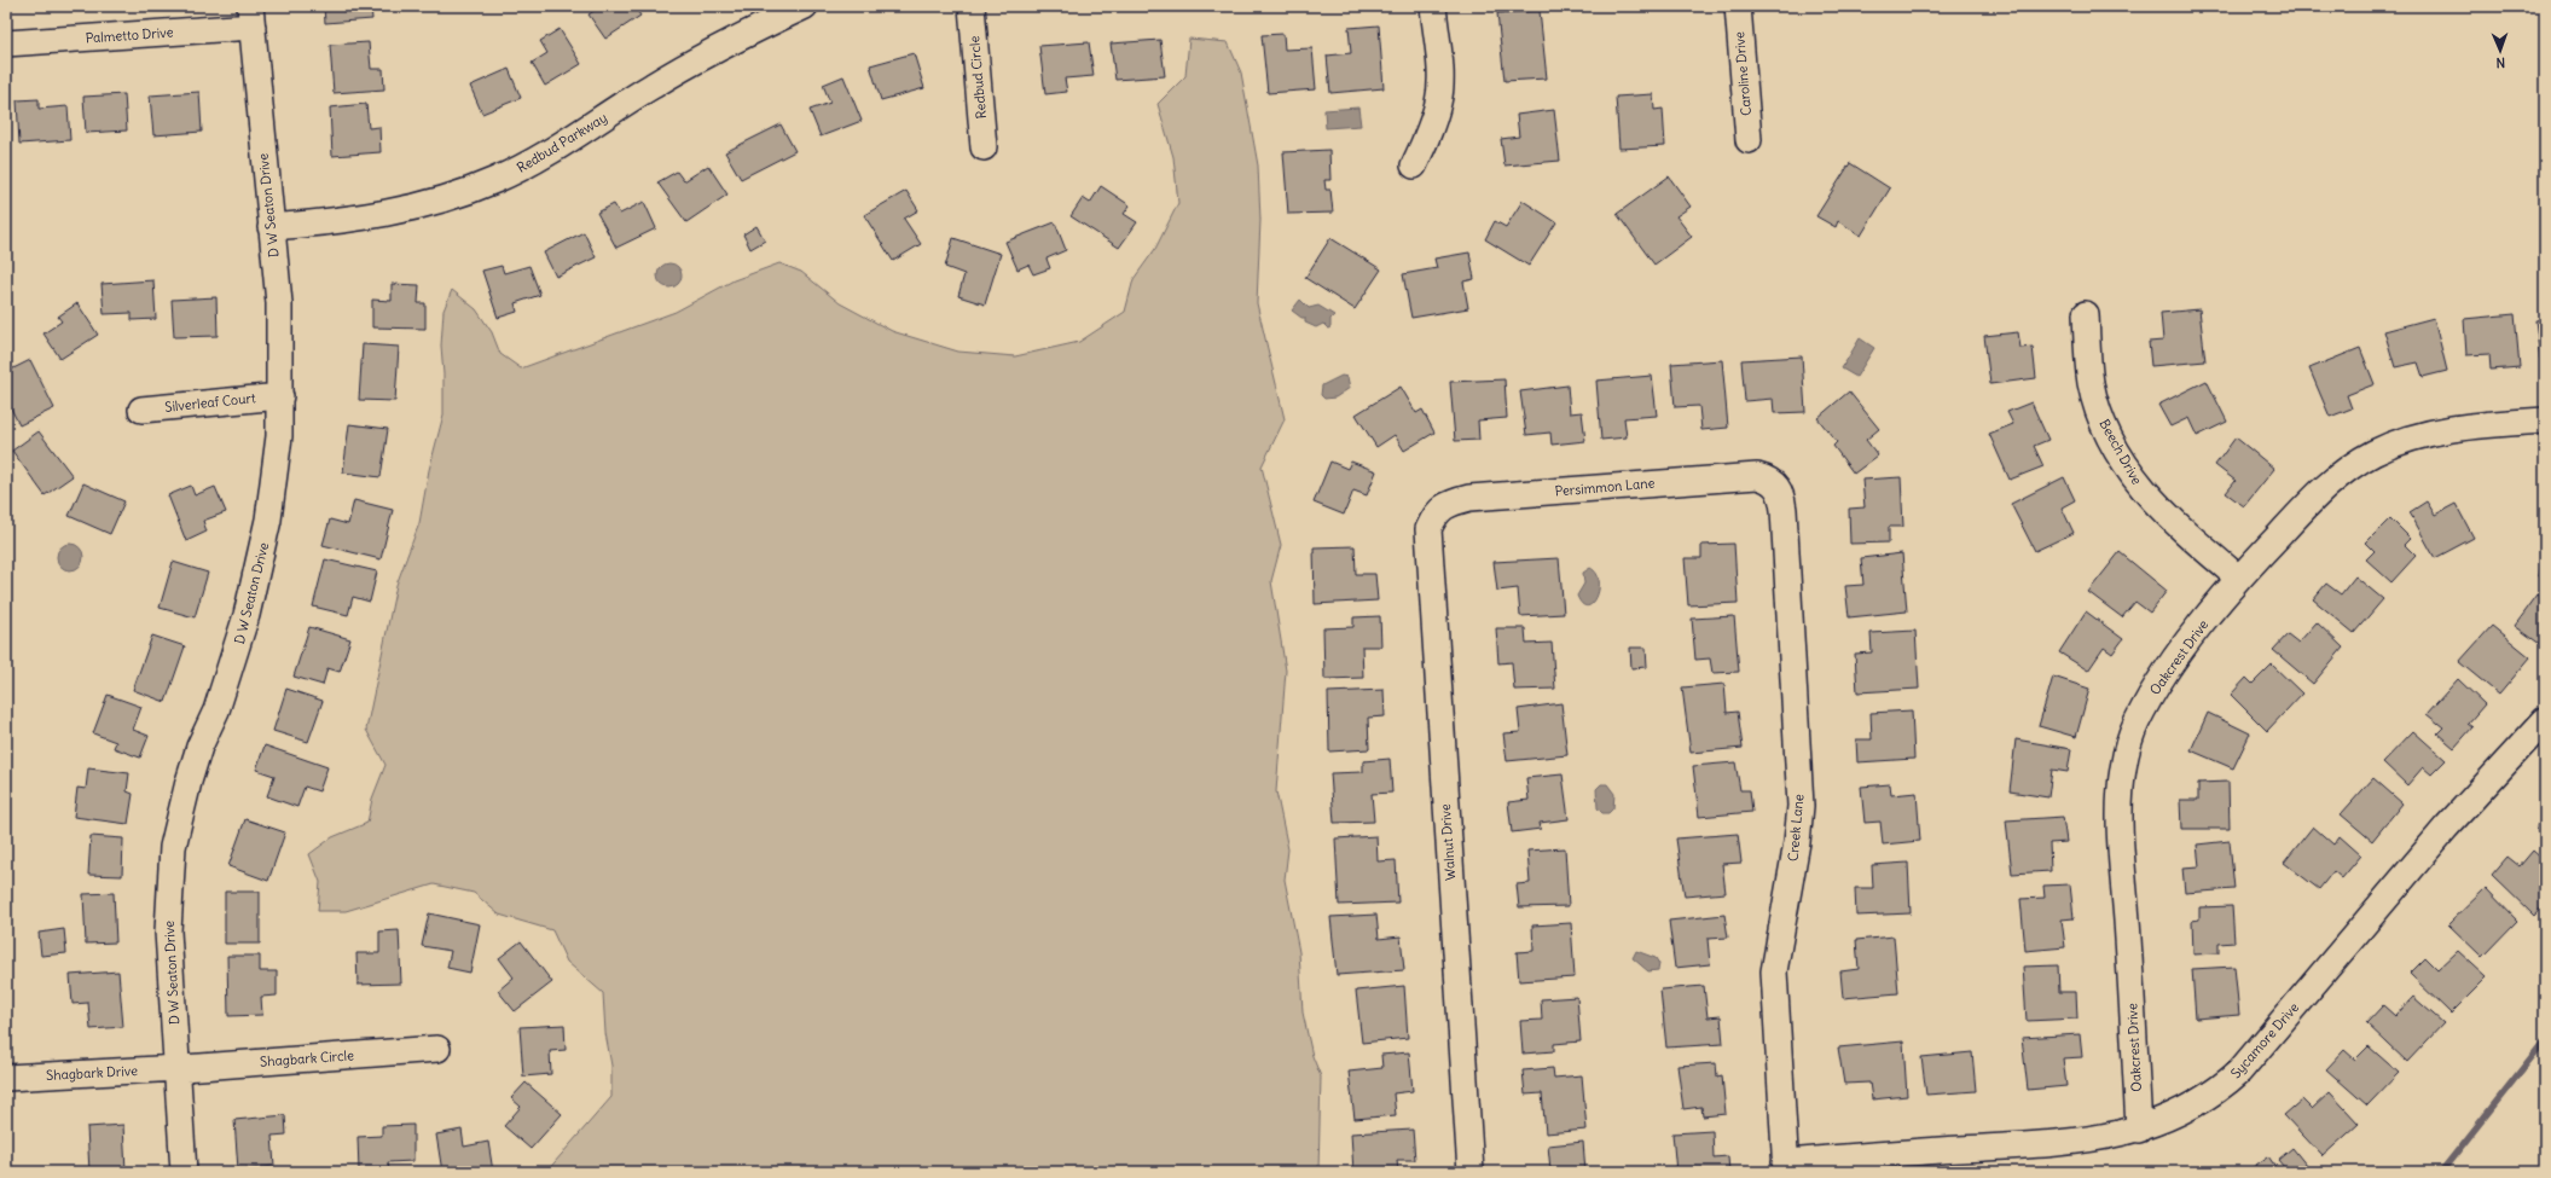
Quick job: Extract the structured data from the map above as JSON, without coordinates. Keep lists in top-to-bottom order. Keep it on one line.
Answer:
{"streets":{"street":["Palmetto Drive","Caroline Drive","Redbud Circle","Redbud Parkway","D W Seaton Drive","Silverleaf Court","Beech Drive","Persimmon Lane","Oakcrest Drive","Creek Lane","Walnut Drive","Sycamore Drive","Shagbark Circle","Shagbark Drive"]},"crossings":[["Palmetto Drive","D W Seaton Drive"],["Redbud Parkway","D W Seaton Drive"],["D W Seaton Drive","Silverleaf Court"],["D W Seaton Drive","Shagbark Circle"],["D W Seaton Drive","Shagbark Drive"],["Beech Drive","Oakcrest Drive"],["Persimmon Lane","Creek Lane"],["Persimmon Lane","Walnut Drive"],["Oakcrest Drive","Sycamore Drive"],["Creek Lane","Sycamore Drive"],["Shagbark Circle","Shagbark Drive"]],"north":"bottom"}
